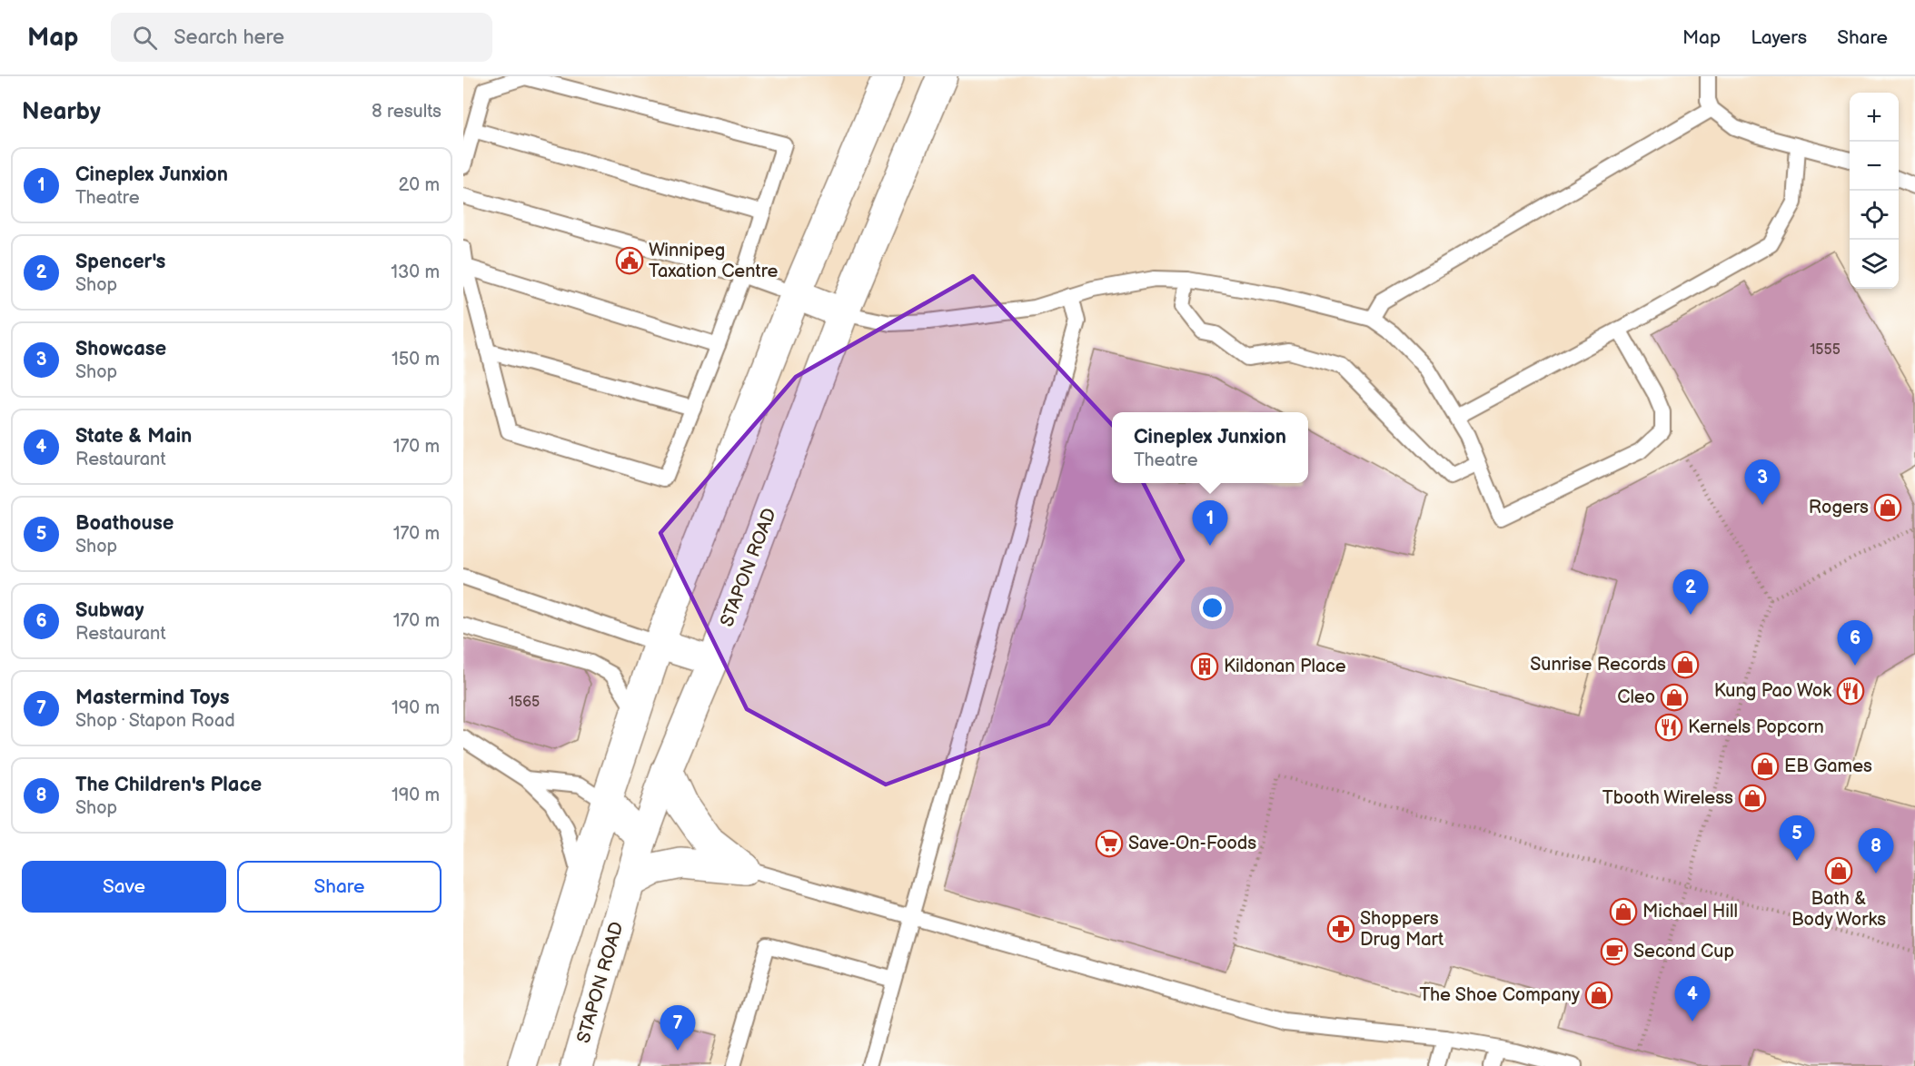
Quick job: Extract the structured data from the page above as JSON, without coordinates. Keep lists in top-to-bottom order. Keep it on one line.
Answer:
{"streets":{"street":["STAPON ROAD"]},"places":{"public building":["Winnipeg Taxation Centre"],"shop":["Rogers","Sunrise Records","Cleo","EB Games","Tbooth Wireless","Bath & Body Works","Michael Hill","The Shoe Company"],"building":["Kildonan Place"],"restaurant":["Kung Pao Wok","Kernels Popcorn"],"supermarket":["Save-On-Foods"],"pharmacy":["Shoppers Drug Mart"],"cafe":["Second Cup"]},"house_numbers":["1555","1565"],"page":{"header":"Map","search":"Search here","nav":["Map","Layers","Share"],"heading":["Nearby","8 results"],"map_buttons":["+","−"],"list":[{"mark":"1","name":"Cineplex Junxion","note":"Theatre","value":"20 m"},{"mark":"2","name":"Spencer's","note":"Shop","value":"130 m"},{"mark":"3","name":"Showcase","note":"Shop","value":"150 m"},{"mark":"4","name":"State & Main","note":"Restaurant","value":"170 m"},{"mark":"5","name":"Boathouse","note":"Shop","value":"170 m"},{"mark":"6","name":"Subway","note":"Restaurant","value":"170 m"},{"mark":"7","name":"Mastermind Toys","note":"Shop · Stapon Road","value":"190 m"},{"mark":"8","name":"The Children's Place","note":"Shop","value":"190 m"}],"popup":["Cineplex Junxion","Theatre"],"pins":["3","1","2","6","5","8","4","7"],"buttons":["Save","Share"]}}
